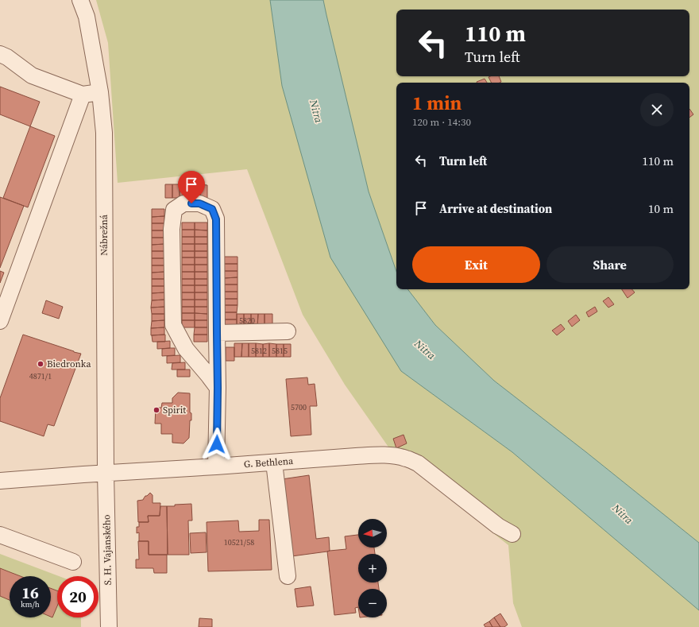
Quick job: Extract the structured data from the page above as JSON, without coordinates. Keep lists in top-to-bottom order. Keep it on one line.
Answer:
{"streets":{"street":["Nábrežná","G. Bethlena","S. H. Vajanského"]},"crossings":[["Nábrežná","G. Bethlena"],["Nábrežná","S. H. Vajanského"],["G. Bethlena","S. H. Vajanského"]],"water":["Nitra"],"places":["Biedronka","Spirit"],"house_numbers":["5820","5812","5815","4871/1","5700","10521/58"],"north":"left","page":{"turn":["110 m","Turn left"],"heading":["1 min","120 m · 14:30"],"list":[{"name":"Turn left","value":"110 m"},{"name":"Arrive at destination","value":"10 m"}],"buttons":["Exit","Share"],"map_buttons":["+","−"],"speed":"16 km/h","limit":"20"}}
